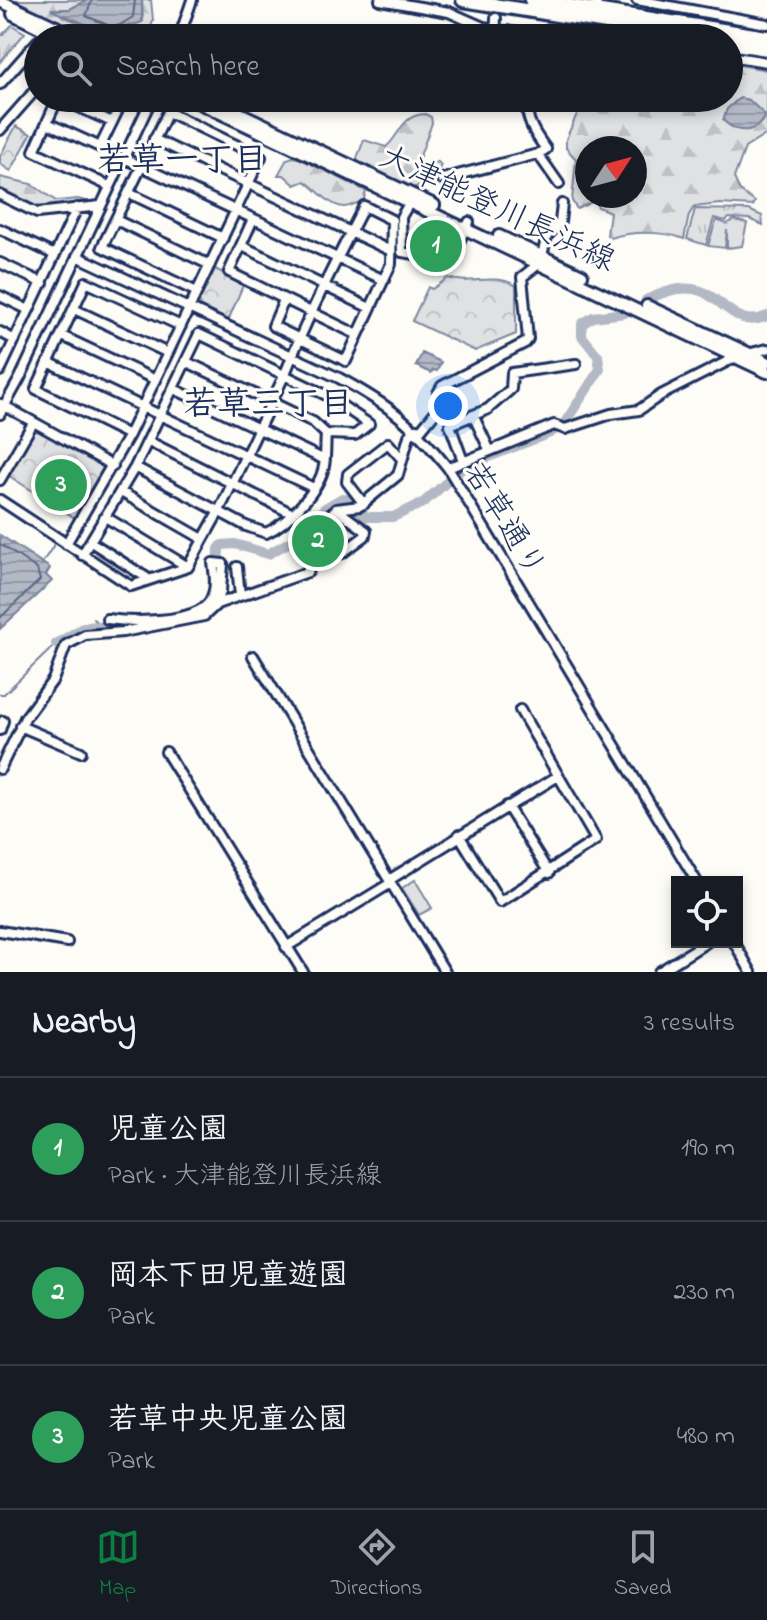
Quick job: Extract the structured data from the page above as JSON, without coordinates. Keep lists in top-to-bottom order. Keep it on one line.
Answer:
{"streets":{"main road":["大津能登川長浜線"],"street":["若草通り"]},"districts":["若草一丁目","若草三丁目"],"north":"top right","page":{"search":"Search here","pins":["1","3","2"],"heading":["Nearby","3 results"],"list":[{"mark":"1","name":"児童公園","note":"Park · 大津能登川長浜線","value":"190 m"},{"mark":"2","name":"岡本下田児童遊園","note":"Park","value":"230 m"},{"mark":"3","name":"若草中央児童公園","note":"Park","value":"480 m"}],"nav":["Map","Directions","Saved"]}}
